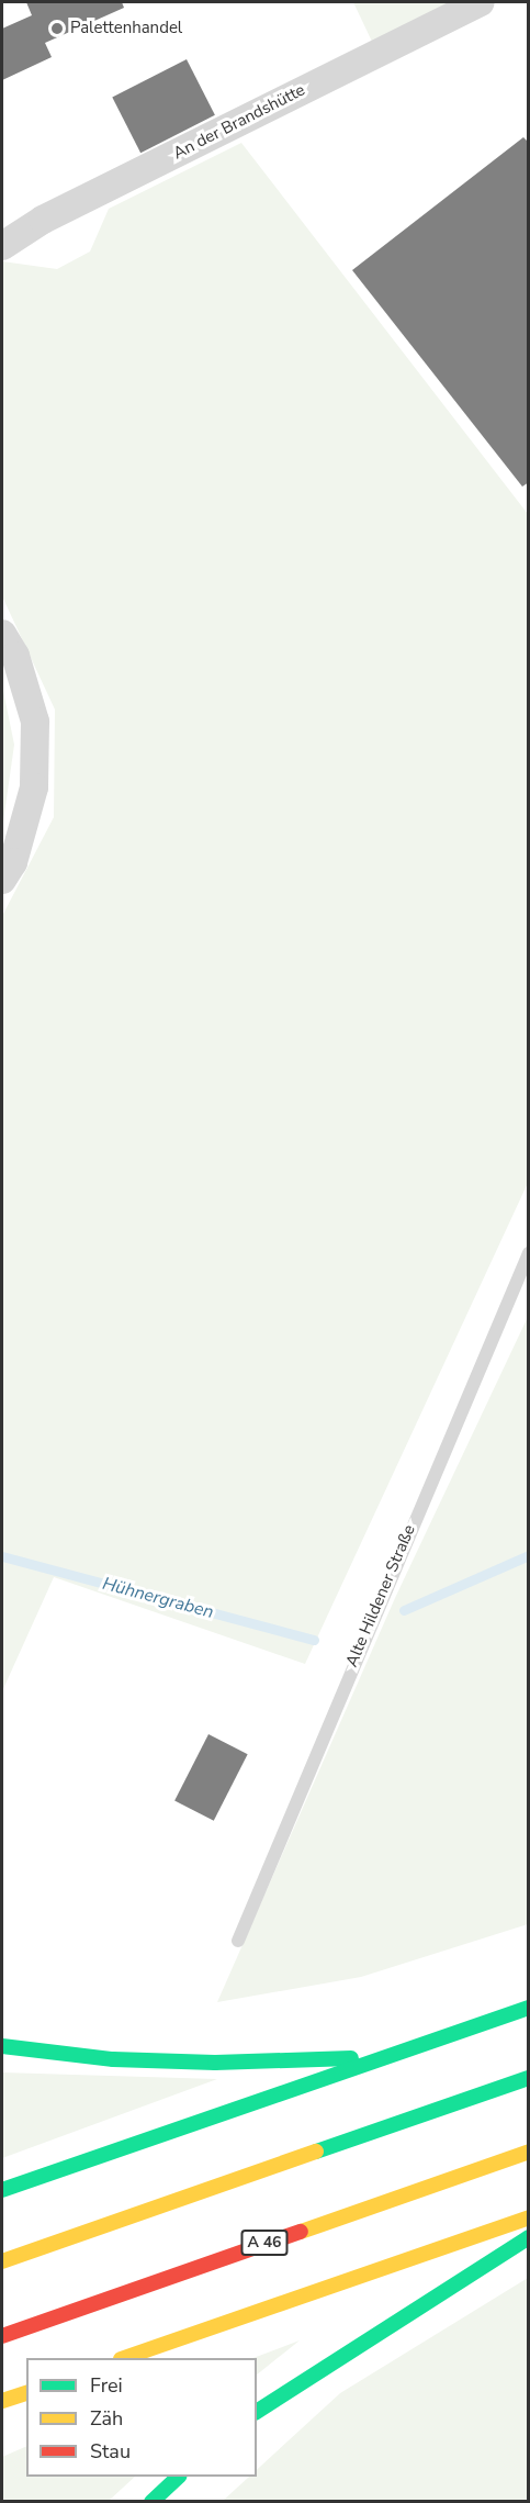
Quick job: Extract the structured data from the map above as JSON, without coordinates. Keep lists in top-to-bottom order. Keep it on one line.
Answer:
{"streets":{"highway":["A 46"],"street":["An der Brandshütte"],"lane":["Alte Hildener Straße"]},"water":["Hühnergraben"],"places":["Palettenhandel"],"legend":["Frei","Zäh","Stau"]}
